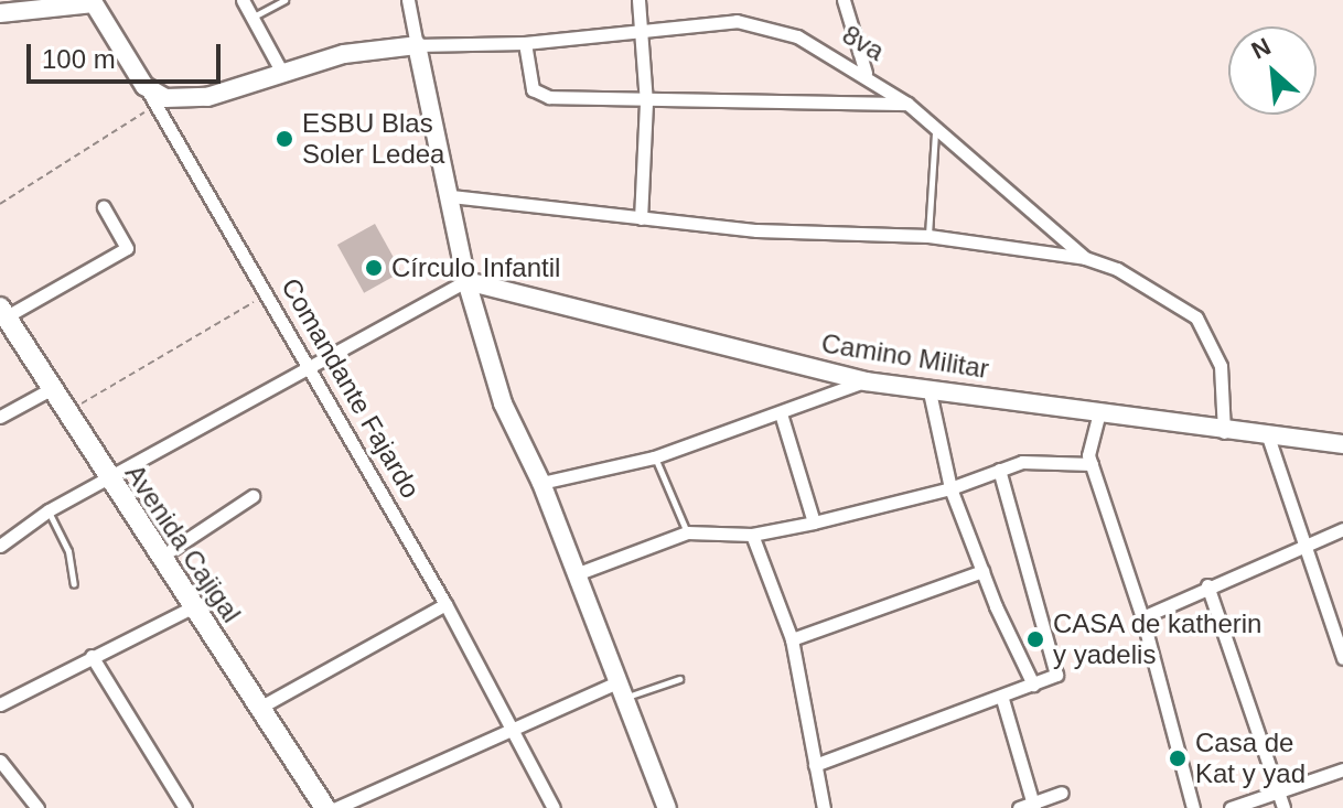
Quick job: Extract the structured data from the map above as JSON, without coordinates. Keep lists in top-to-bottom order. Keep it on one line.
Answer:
{"streets":{"main road":["8va","Camino Militar","Comandante Fajardo","Avenida Cajigal"]},"crossings":[["8va","Comandante Fajardo"]],"places":["ESBU Blas Soler Ledea","Círculo Infantil","CASA de katherin y yadelis","Casa de Kat y yad"],"scale_bar":"100 m","north":"top left"}
